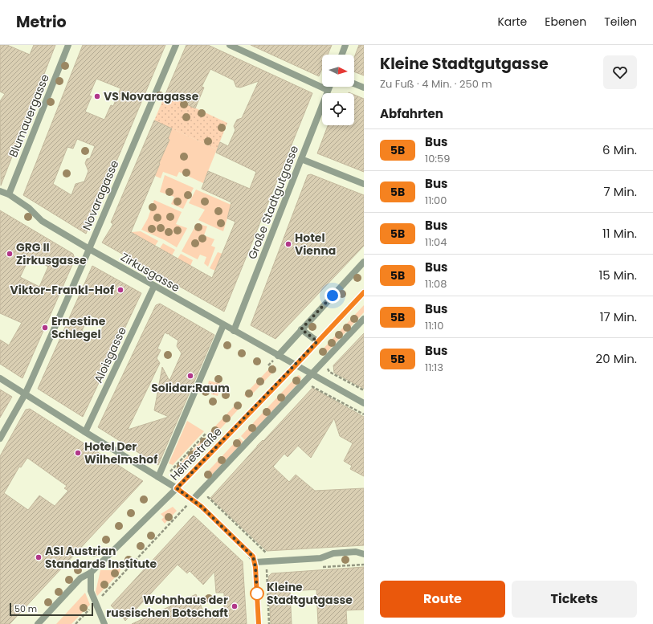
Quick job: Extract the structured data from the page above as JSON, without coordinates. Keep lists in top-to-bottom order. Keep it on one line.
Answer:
{"streets":{"street":["Blumauergasse","Novaragasse","Große Stadtgutgasse","Zirkusgasse","Aloisgasse","Heinestraße"]},"crossings":[["Blumauergasse","Zirkusgasse"],["Novaragasse","Zirkusgasse"],["Große Stadtgutgasse","Zirkusgasse"],["Zirkusgasse","Aloisgasse"],["Zirkusgasse","Heinestraße"]],"places":["VS Novaragasse","Hotel Vienna","GRG II Zirkusgasse","Viktor-Frankl-Hof","Ernestine Schlegel","Solidar:Raum","Hotel Der Wilhelmshof","ASI Austrian Standards Institute","Kleine Stadtgutgasse","Wohnhaus der russischen Botschaft"],"lines":["bus line 5B"],"scale_bar":"50 m","north":"right","page":{"header":"Metrio","nav":["Karte","Ebenen","Teilen"],"heading":[["Kleine Stadtgutgasse","Zu Fuß · 4 Min. · 250 m"],"Abfahrten"],"list":[{"mark":"5B","name":"Bus","note":"10:59","value":"6 Min."},{"mark":"5B","name":"Bus","note":"11:00","value":"7 Min."},{"mark":"5B","name":"Bus","note":"11:04","value":"11 Min."},{"mark":"5B","name":"Bus","note":"11:08","value":"15 Min."},{"mark":"5B","name":"Bus","note":"11:10","value":"17 Min."},{"mark":"5B","name":"Bus","note":"11:13","value":"20 Min."}],"buttons":["Route","Tickets"],"scale":"50 m"}}
